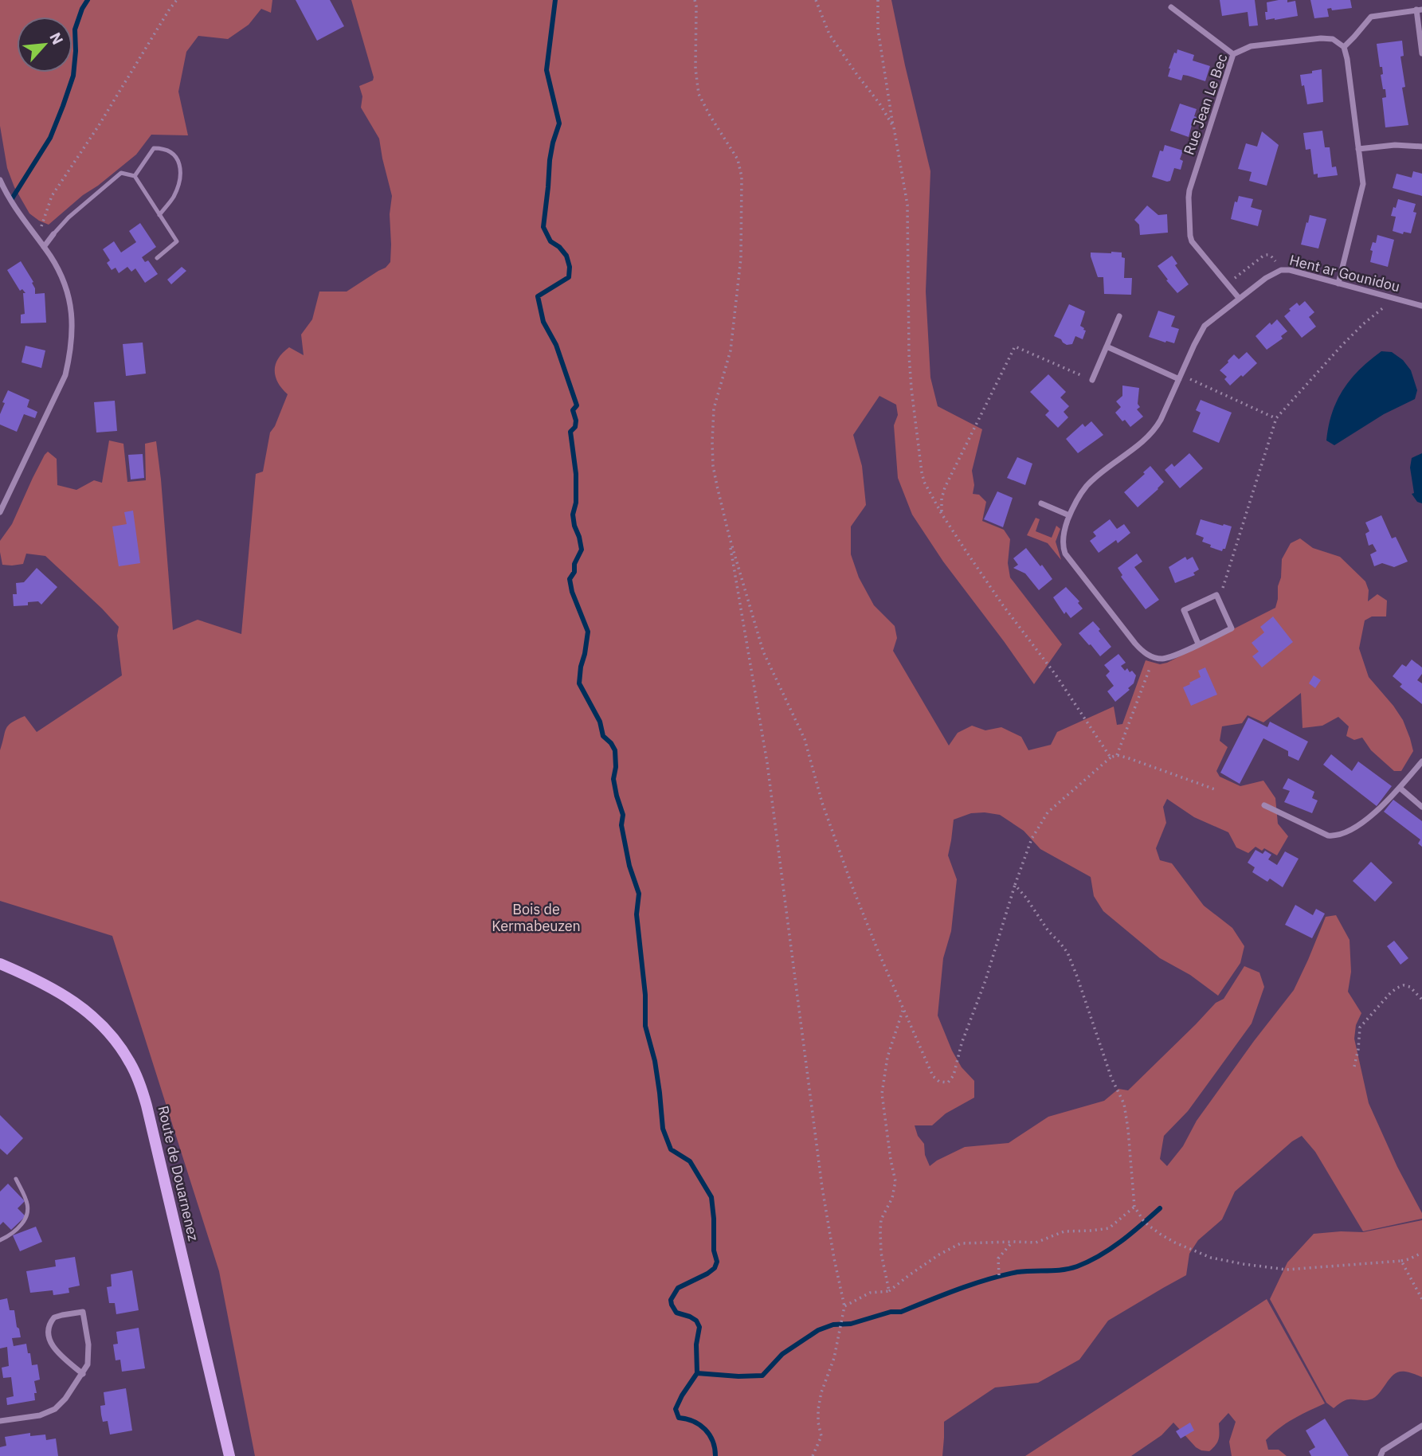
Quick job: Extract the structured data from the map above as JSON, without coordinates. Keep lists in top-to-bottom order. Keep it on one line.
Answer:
{"streets":{"main road":["Route de Douarnenez"],"street":["Rue Jean Le Bec","Hent ar Gounidou"]},"crossings":[["Rue Jean Le Bec","Hent ar Gounidou"]],"parks":["Bois de Kermabeuzen"],"north":"top right"}
